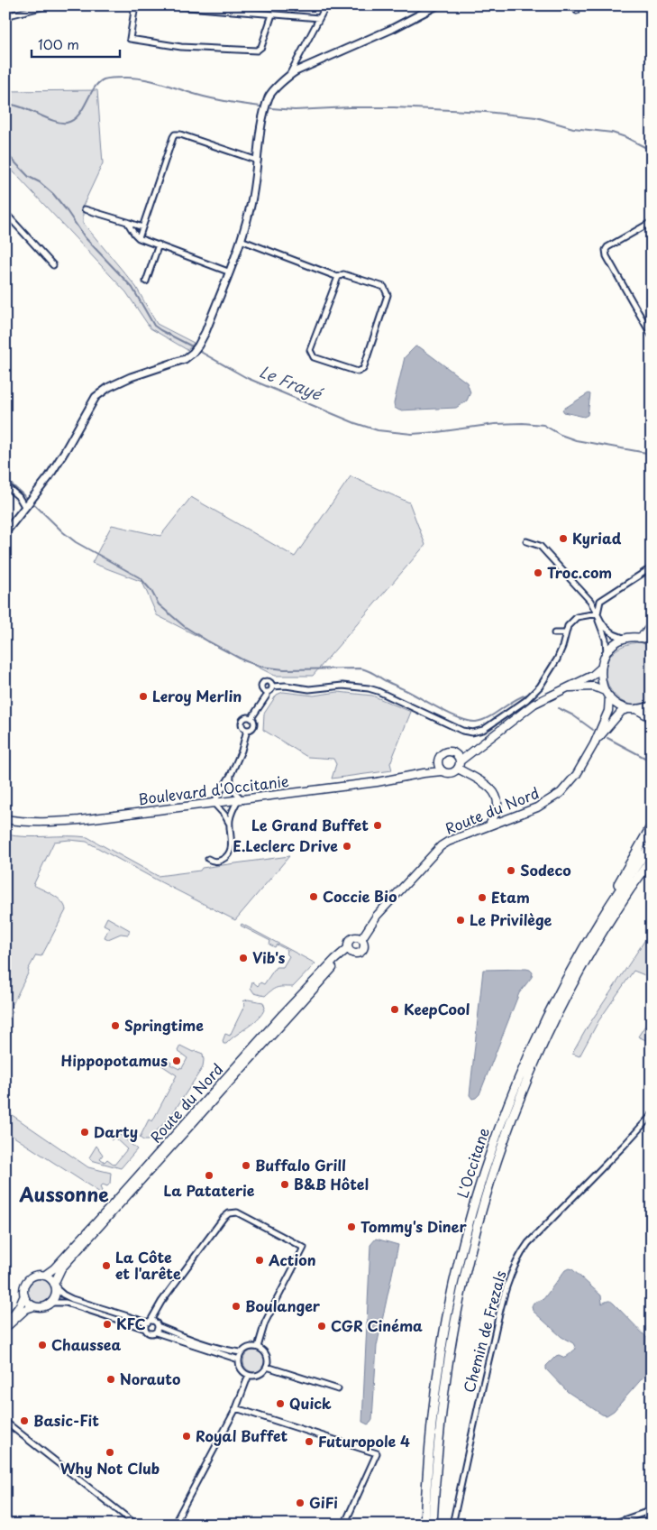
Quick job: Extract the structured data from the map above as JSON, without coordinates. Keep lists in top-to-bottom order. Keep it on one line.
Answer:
{"streets":{"highway":["L'Occitane"],"main road":["Boulevard d'Occitanie","Route du Nord"],"street":["Chemin de Frezals"]},"crossings":[["Boulevard d'Occitanie","Route du Nord"]],"districts":["Aussonne"],"water":["Le Frayé"],"places":["Kyriad","Troc.com","Leroy Merlin","Le Grand Buffet","E.Leclerc Drive","Sodeco","Coccie Bio","Etam","Le Privilège","Vib's","KeepCool","Springtime","Hippopotamus","Darty","Buffalo Grill","La Pataterie","B&B Hôtel","Tommy's Diner","Action","La Côte et l'arête","Boulanger","KFC","CGR Cinéma","Chaussea","Norauto","Quick","Basic-Fit","Royal Buffet","Futuropole 4","Why Not Club","GiFi"],"scale_bar":"100 m"}
